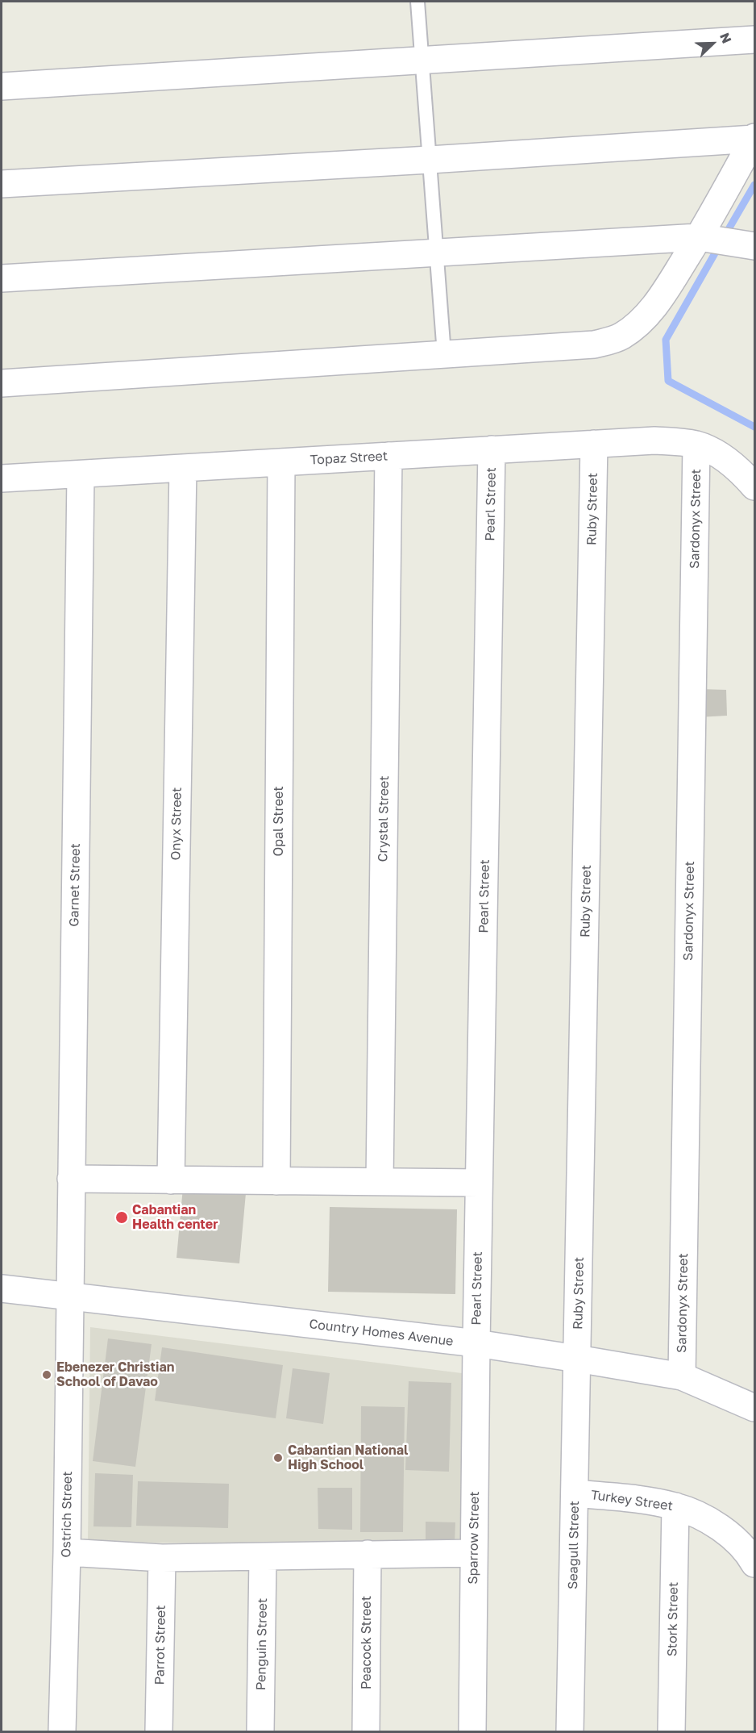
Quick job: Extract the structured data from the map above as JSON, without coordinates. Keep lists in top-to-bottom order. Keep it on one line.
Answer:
{"streets":{"street":["Topaz Street","Pearl Street","Ruby Street","Sardonyx Street","Crystal Street","Opal Street","Onyx Street","Garnet Street","Country Homes Avenue","Turkey Street","Ostrich Street","Sparrow Street","Seagull Street","Stork Street","Peacock Street","Penguin Street","Parrot Street"]},"crossings":[["Topaz Street","Pearl Street"],["Topaz Street","Ruby Street"],["Topaz Street","Sardonyx Street"],["Topaz Street","Crystal Street"],["Topaz Street","Opal Street"],["Topaz Street","Onyx Street"],["Topaz Street","Garnet Street"],["Pearl Street","Country Homes Avenue"],["Pearl Street","Sparrow Street"],["Ruby Street","Country Homes Avenue"],["Ruby Street","Seagull Street"],["Sardonyx Street","Country Homes Avenue"],["Garnet Street","Country Homes Avenue"],["Garnet Street","Ostrich Street"],["Country Homes Avenue","Ostrich Street"],["Country Homes Avenue","Sparrow Street"],["Country Homes Avenue","Seagull Street"],["Turkey Street","Seagull Street"],["Turkey Street","Stork Street"]],"places":["Cabantian Health center","Ebenezer Christian School of Davao","Cabantian National High School"],"north":"top right"}
